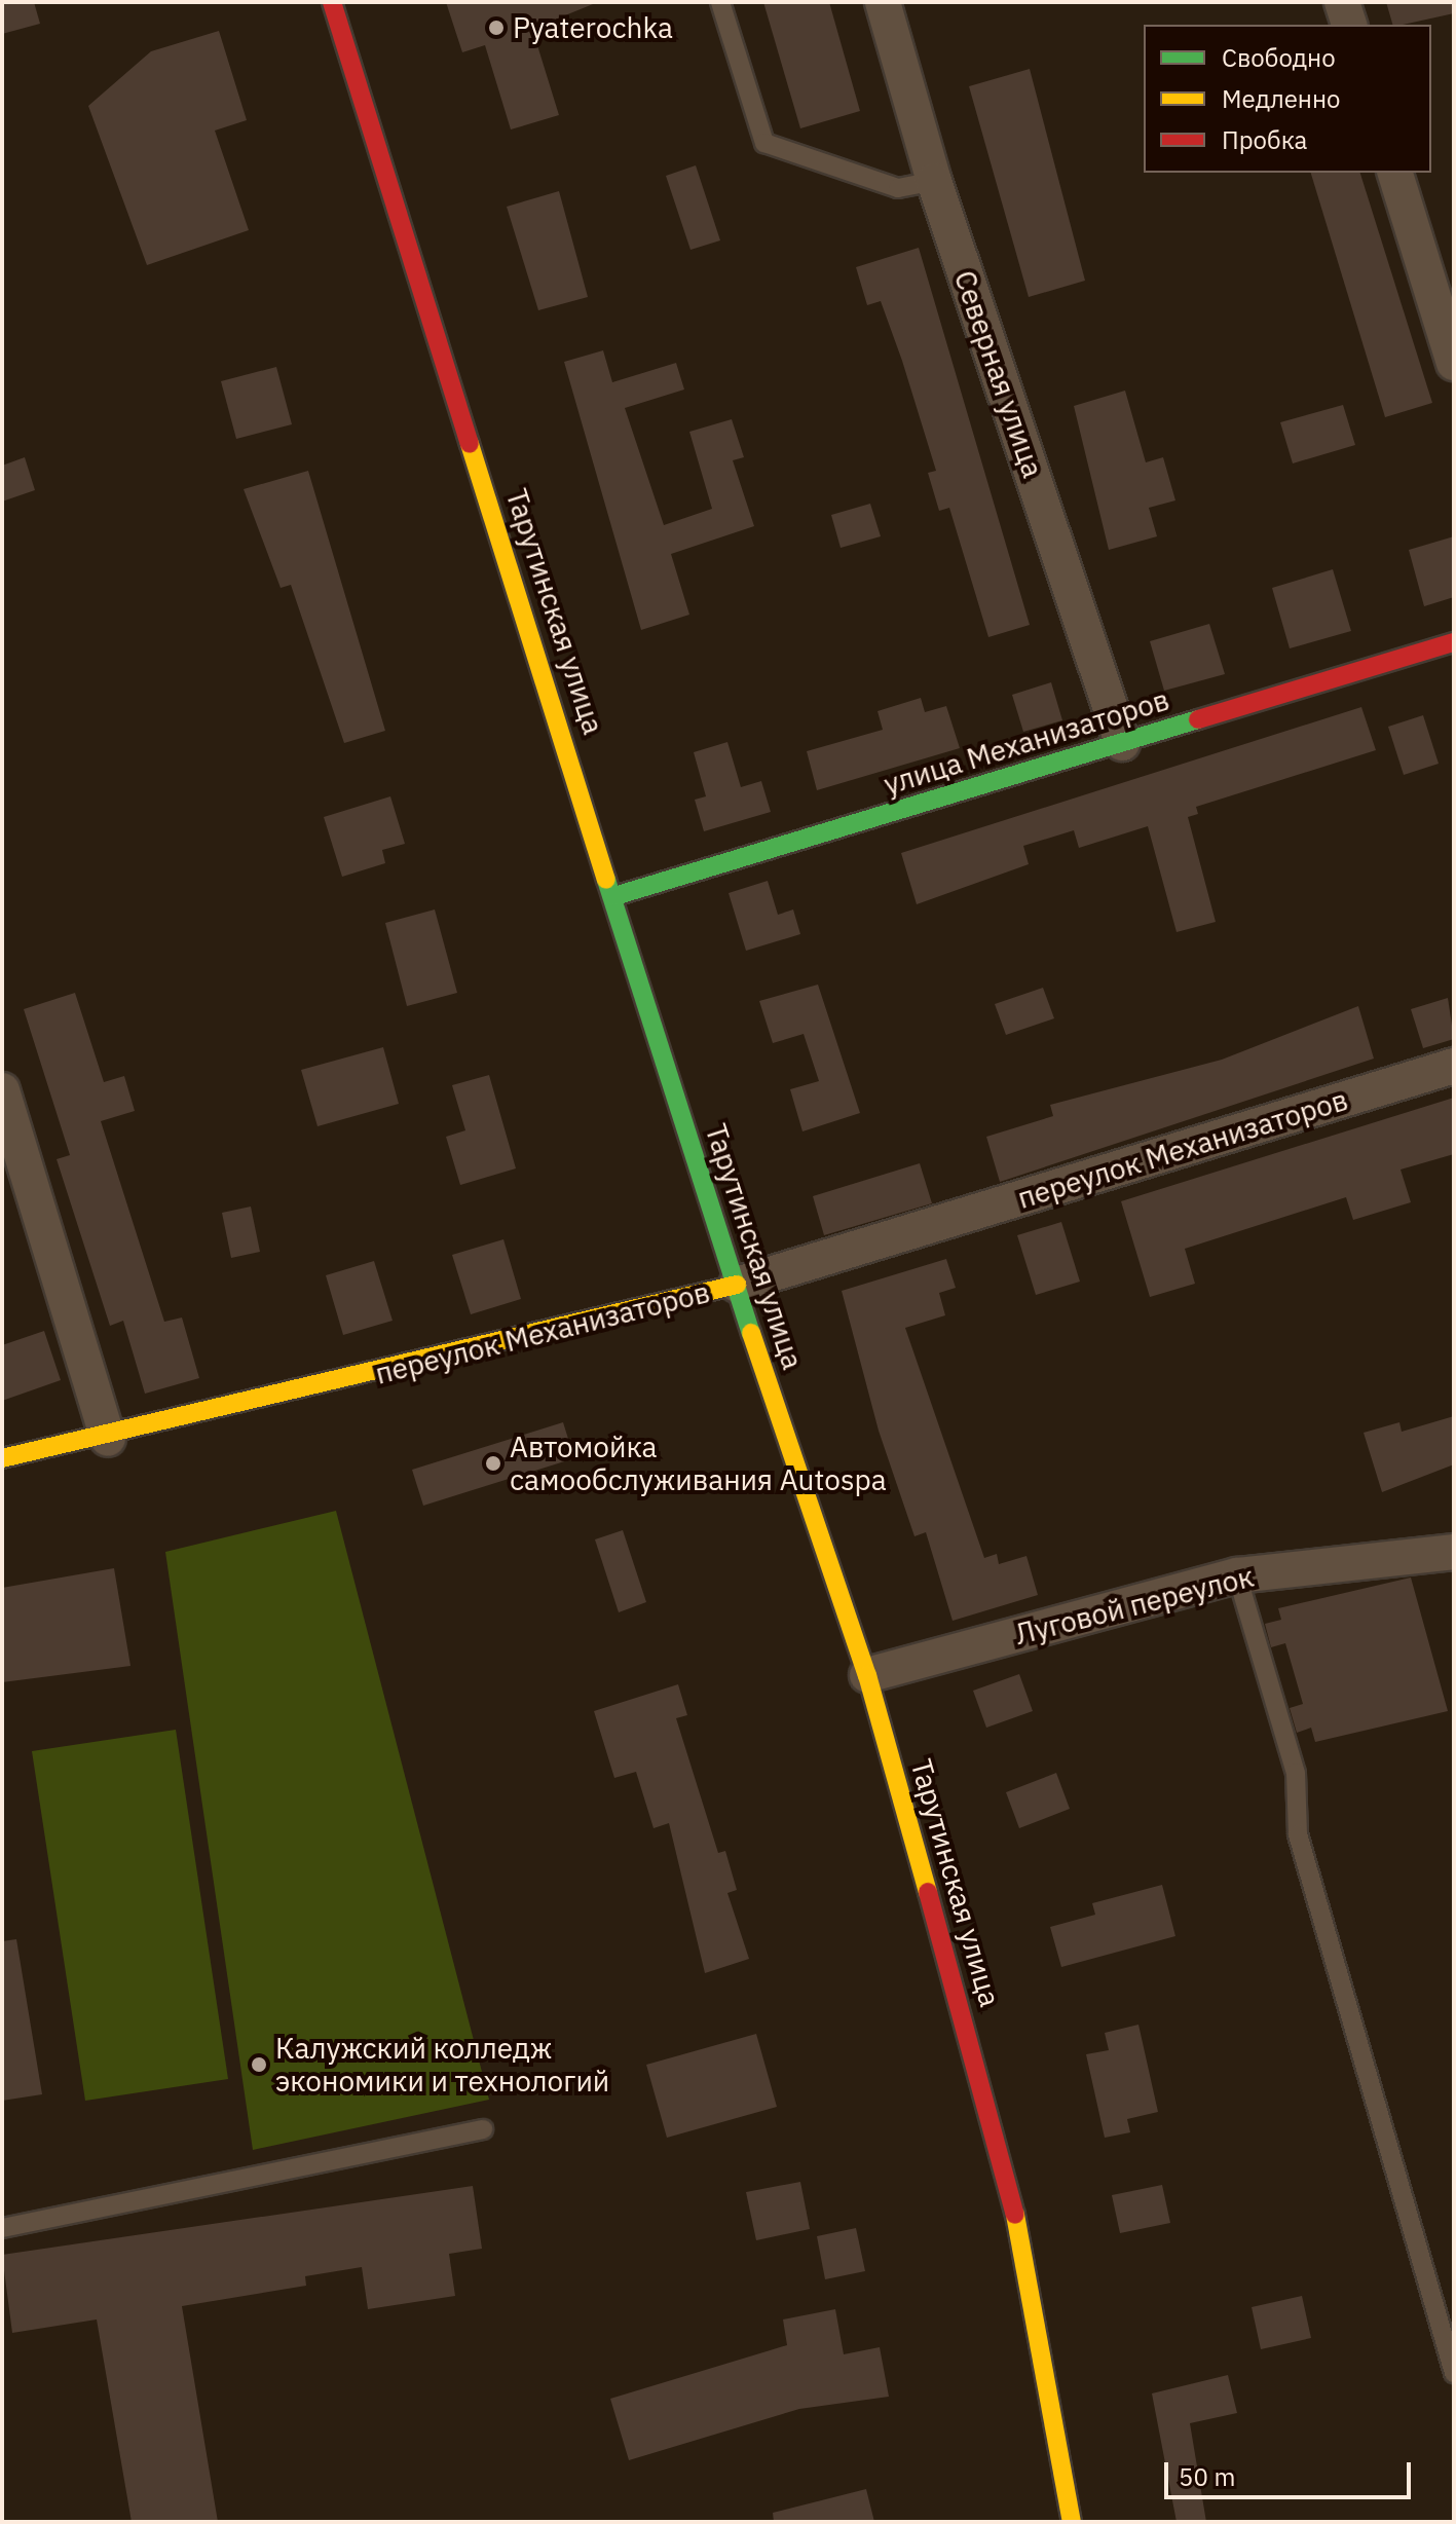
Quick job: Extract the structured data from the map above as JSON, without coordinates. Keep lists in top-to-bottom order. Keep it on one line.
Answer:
{"streets":{"main road":["Тарутинская улица","улица Механизаторов","переулок Механизаторов"],"street":["Северная улица","Луговой переулок"]},"crossings":[["Северная улица","улица Механизаторов"],["Тарутинская улица","улица Механизаторов"],["Тарутинская улица","переулок Механизаторов"],["Тарутинская улица","Луговой переулок"]],"places":["Pyaterochka","Автомойка самообслуживания Autospa","Калужский колледж экономики и технологий"],"legend":["Свободно","Медленно","Пробка"],"scale_bar":"50 m"}
